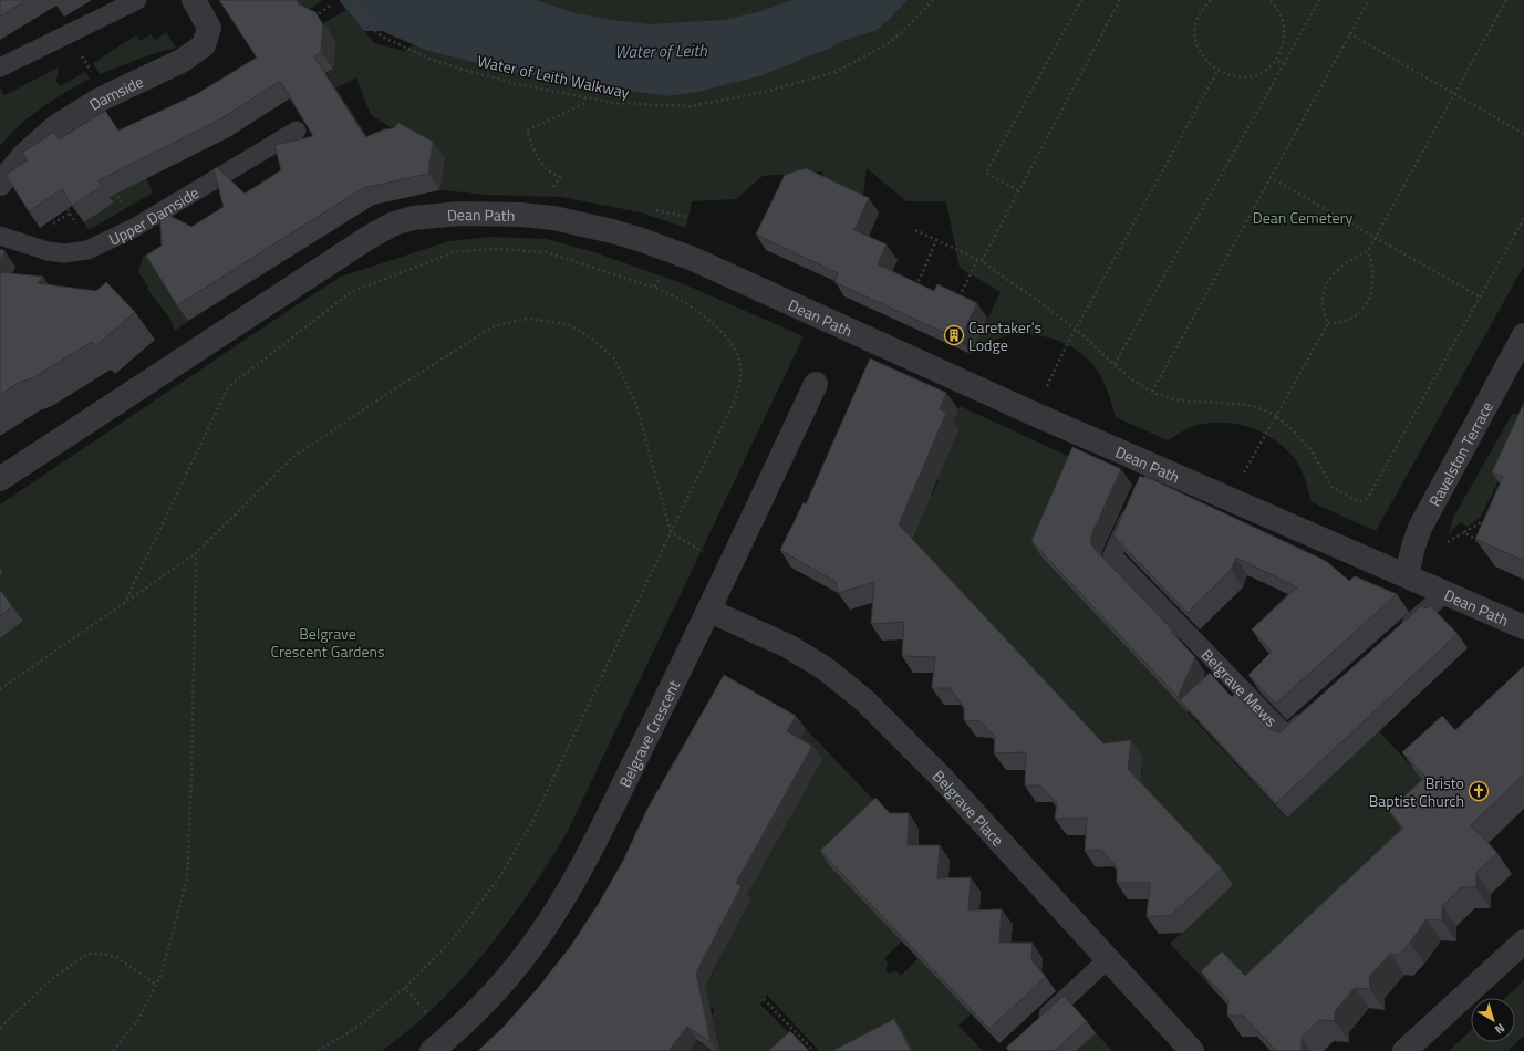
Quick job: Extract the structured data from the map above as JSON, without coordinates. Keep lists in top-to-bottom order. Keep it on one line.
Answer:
{"streets":{"street":["Damside","Dean Path","Ravelston Terrace","Belgrave Crescent","Belgrave Place"],"lane":["Upper Damside","Belgrave Mews"],"path":["Water of Leith Walkway"]},"crossings":[["Dean Path","Ravelston Terrace"],["Belgrave Crescent","Belgrave Place"]],"water":["Water of Leith"],"parks":["Dean Cemetery","Belgrave Crescent Gardens"],"places":{"building":["Caretaker's Lodge"],"church":["Bristo Baptist Church"]},"north":"bottom right"}
